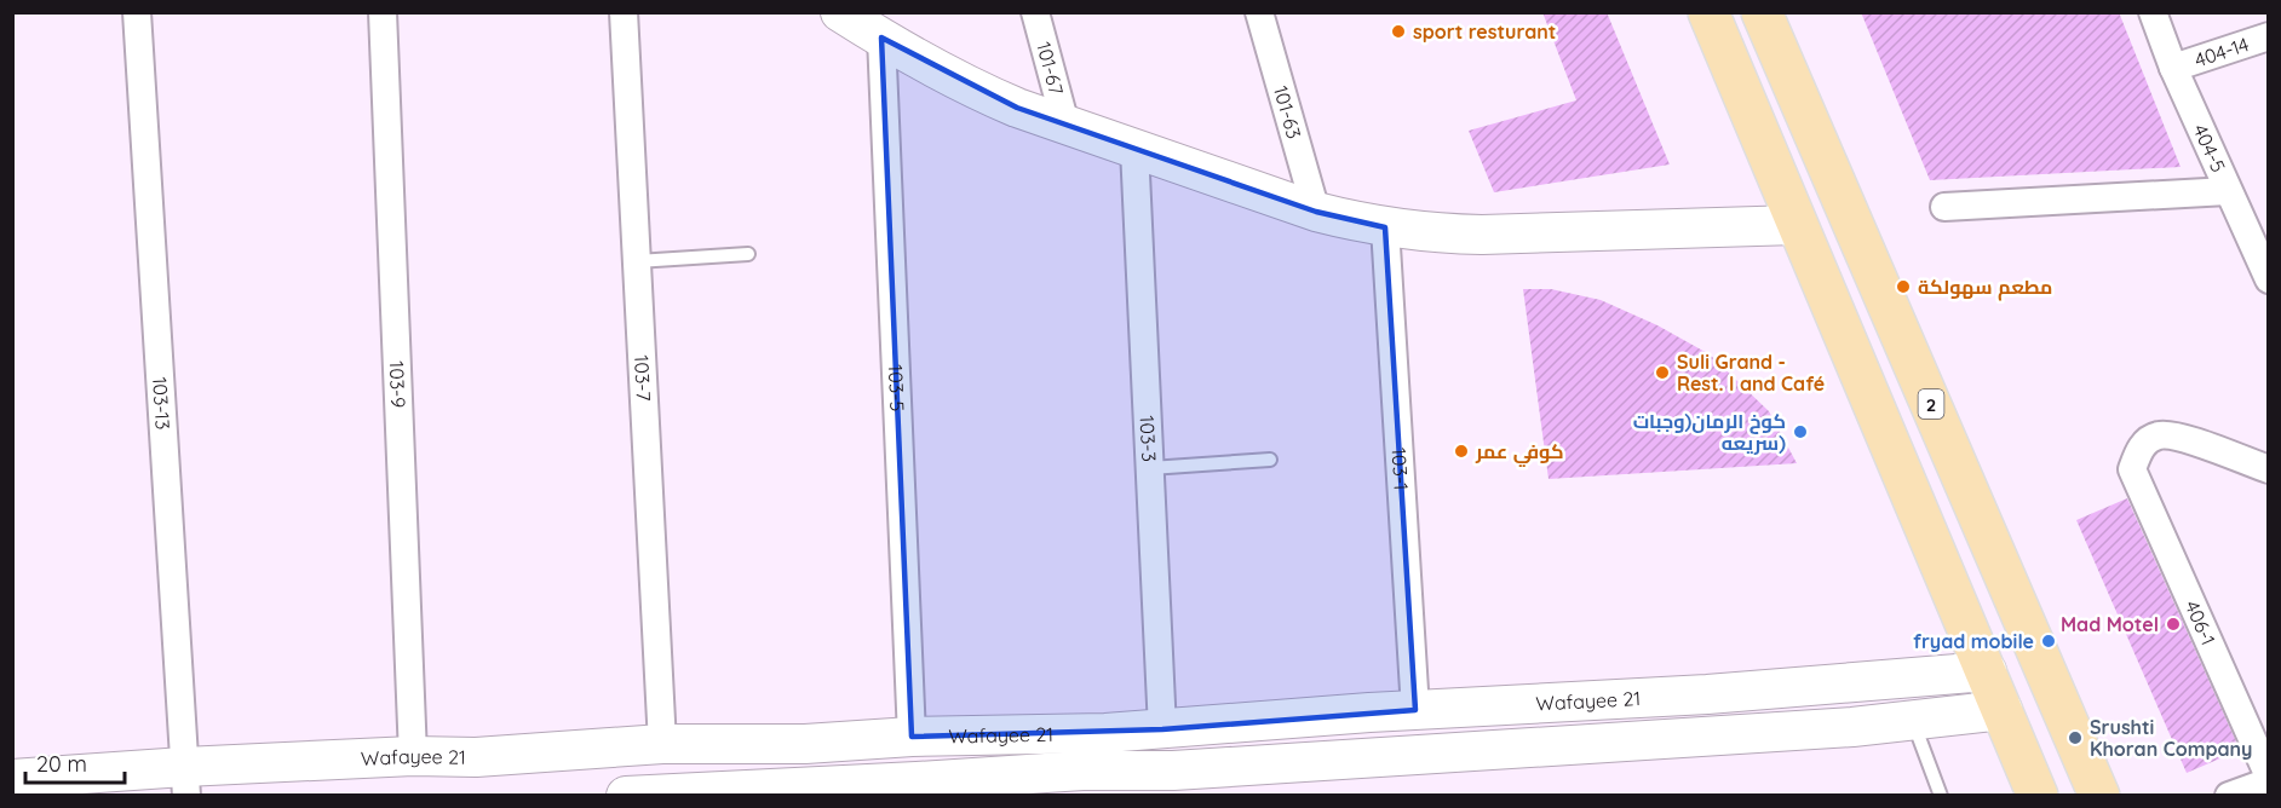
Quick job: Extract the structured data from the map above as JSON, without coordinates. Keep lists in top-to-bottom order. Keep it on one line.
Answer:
{"streets":{"main road":["2"],"street":["404-14","101-67","101-63","404-5","103-7","103-9","103-5","103-13","103-3","103-1","406-1","Wafayee 21"]},"crossings":[["404-14","404-5"],["103-7","Wafayee 21"],["103-9","Wafayee 21"],["103-5","Wafayee 21"],["103-13","Wafayee 21"],["103-3","Wafayee 21"],["103-1","Wafayee 21"]],"places":["sport resturant","مطعم سهولكة","Suli Grand - Rest. I and Café","كوخ الرمان(وجبات سريعه)","كوفي عمر","Mad Motel","fryad mobile","Srushti Khoran Company"],"scale_bar":"20 m"}
